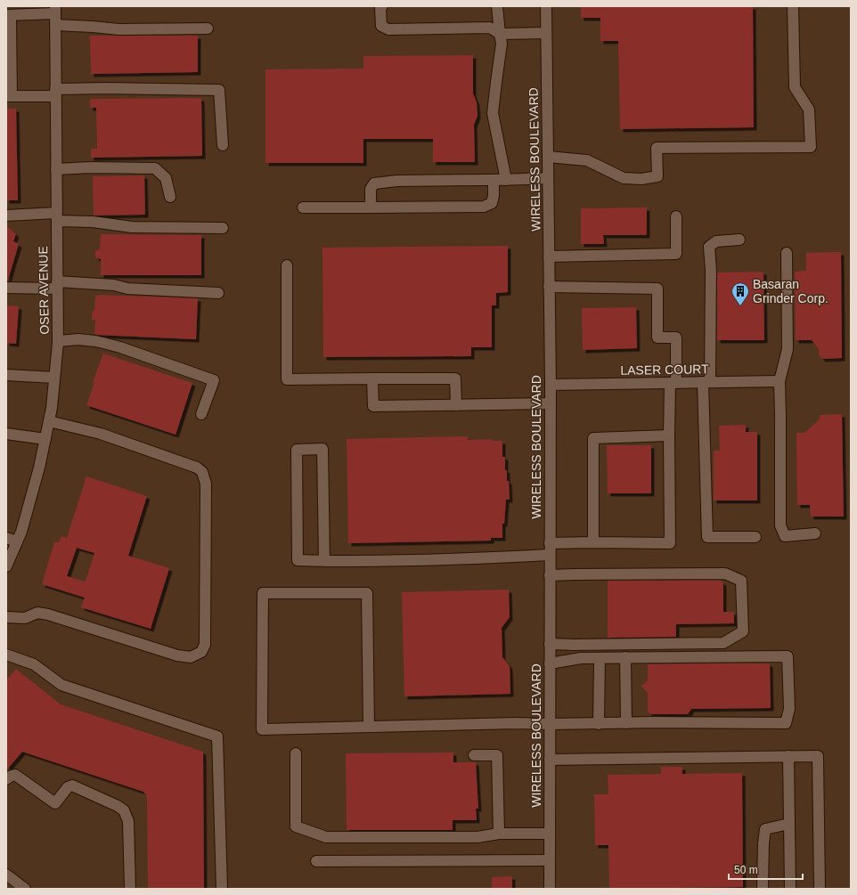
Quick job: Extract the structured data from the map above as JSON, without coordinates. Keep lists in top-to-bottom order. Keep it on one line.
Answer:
{"streets":{"street":["WIRELESS BOULEVARD","OSER AVENUE","LASER COURT"]},"crossings":[["WIRELESS BOULEVARD","LASER COURT"]],"places":{"building":["Basaran Grinder Corp."]},"scale_bar":"50 m"}
